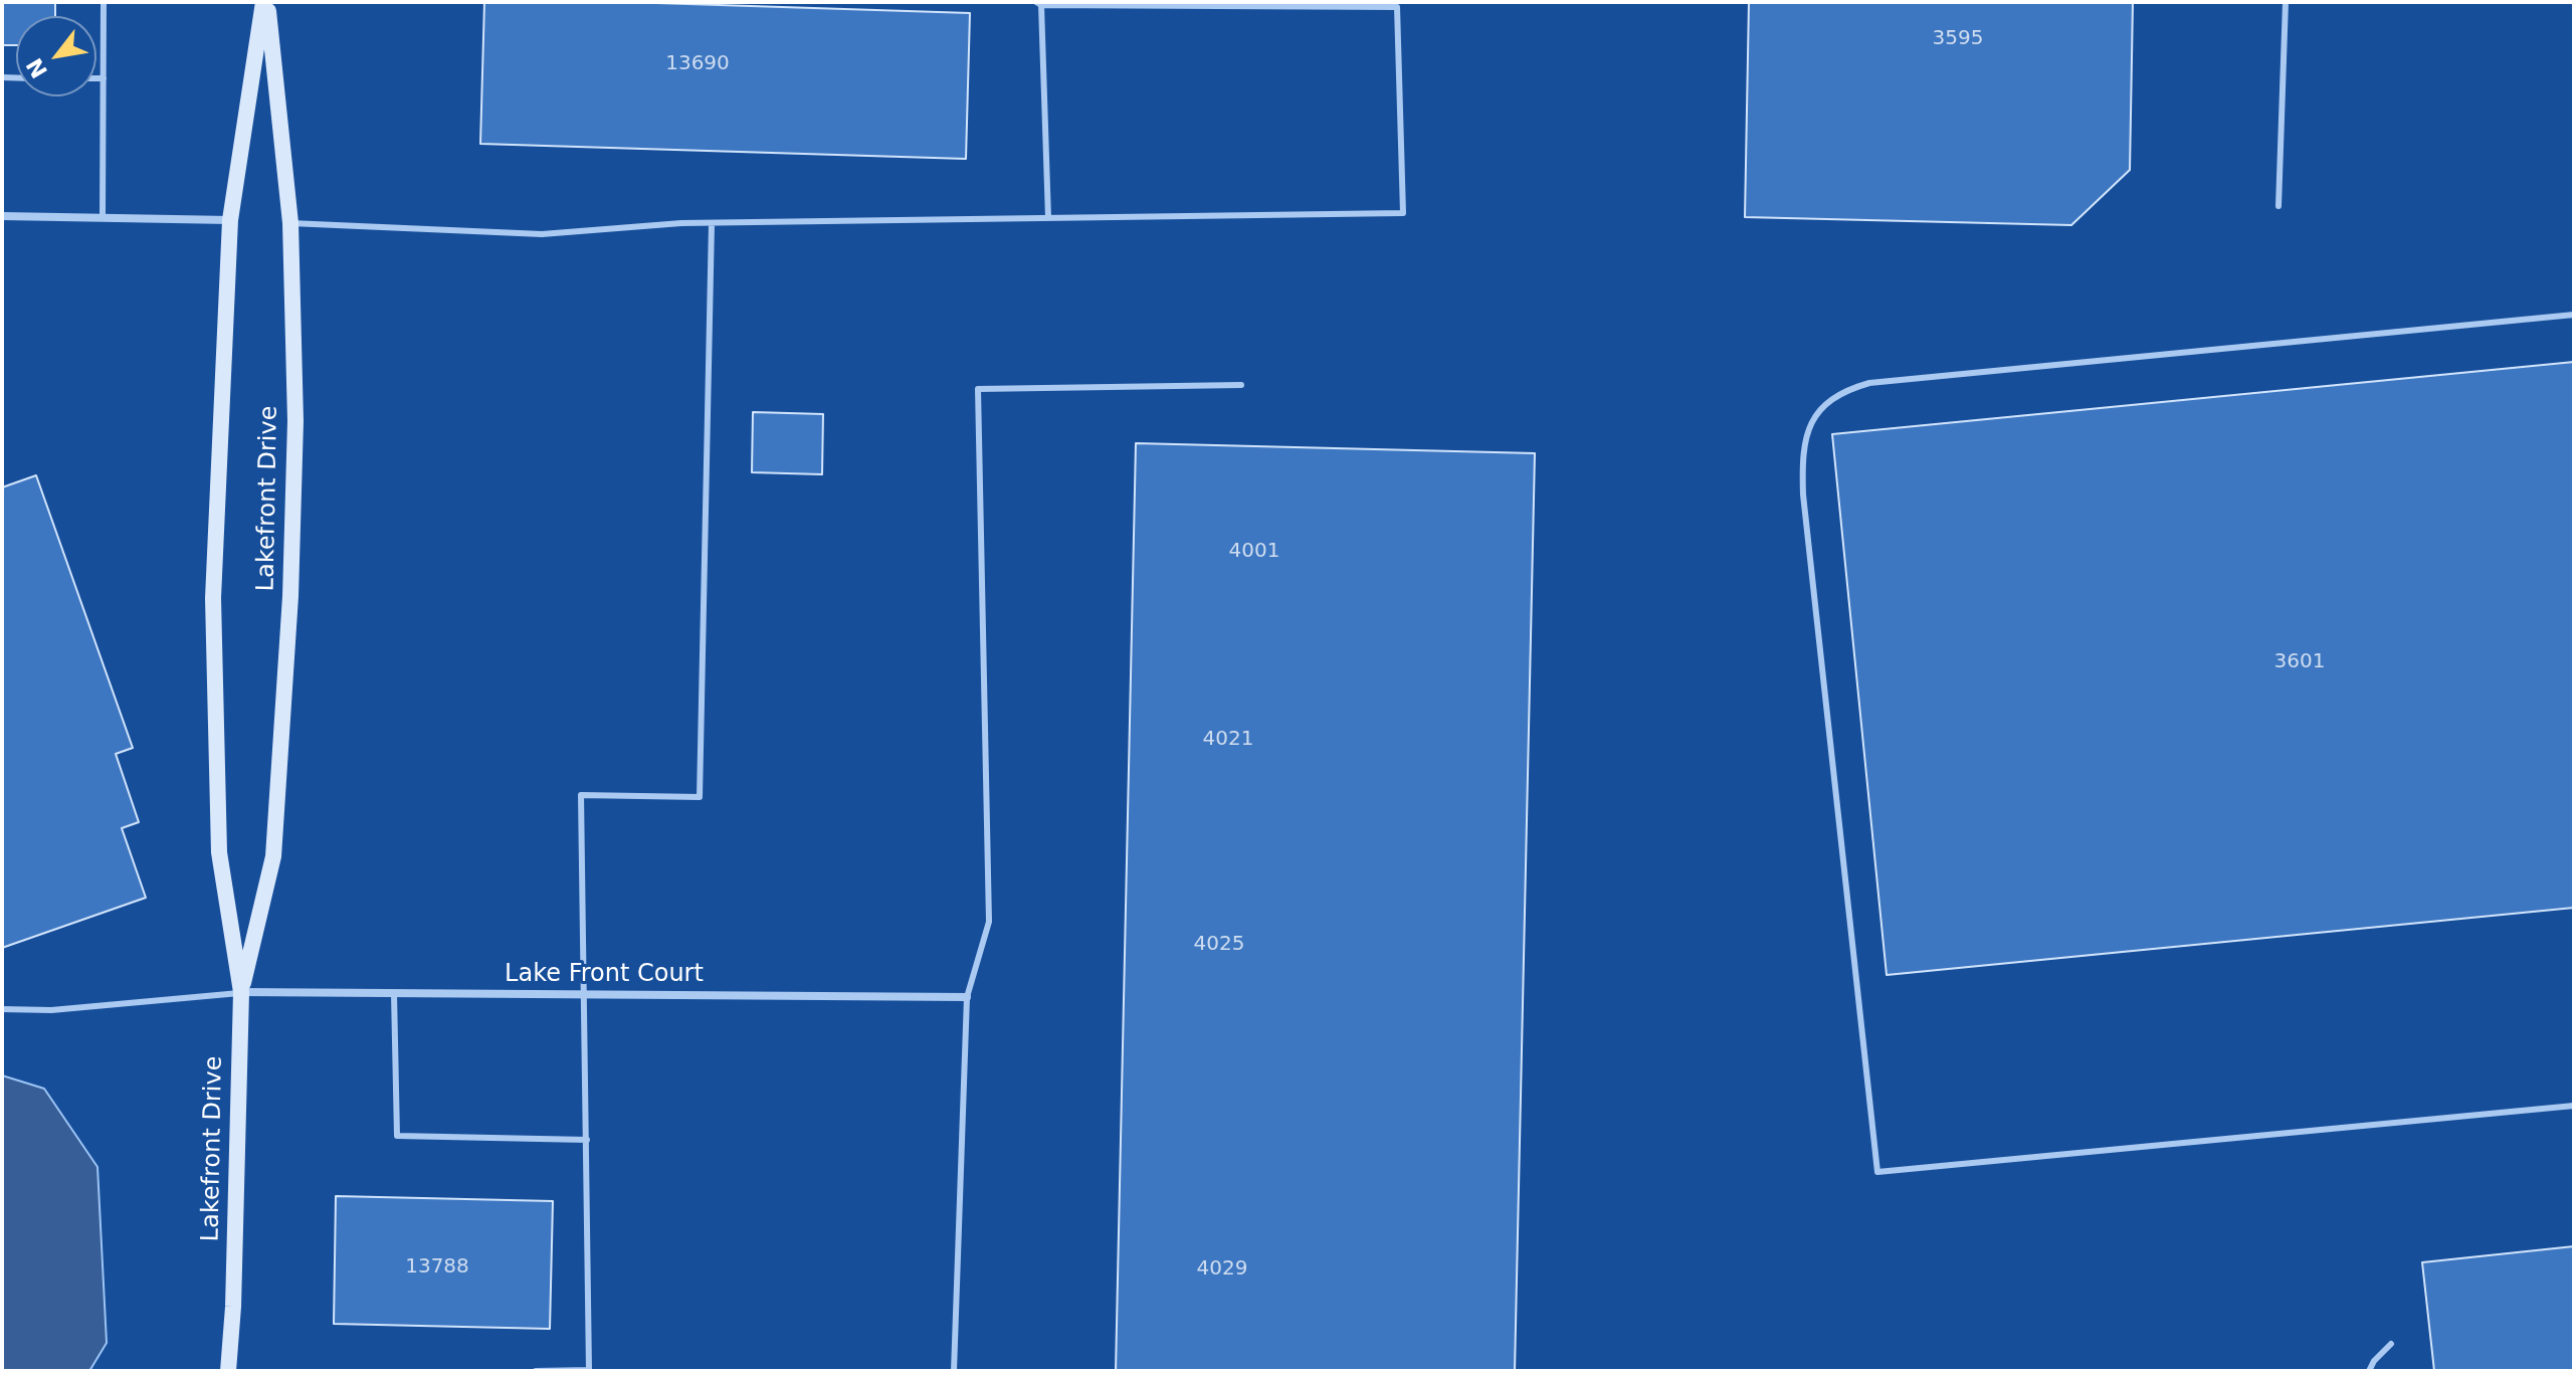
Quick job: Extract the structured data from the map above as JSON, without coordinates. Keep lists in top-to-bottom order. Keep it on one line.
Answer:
{"streets":{"street":["Lakefront Drive","Lake Front Court"]},"crossings":[["Lakefront Drive","Lake Front Court"]],"house_numbers":["3595","13690","4001","3601","4021","4025","13788","4029"],"north":"bottom left"}
